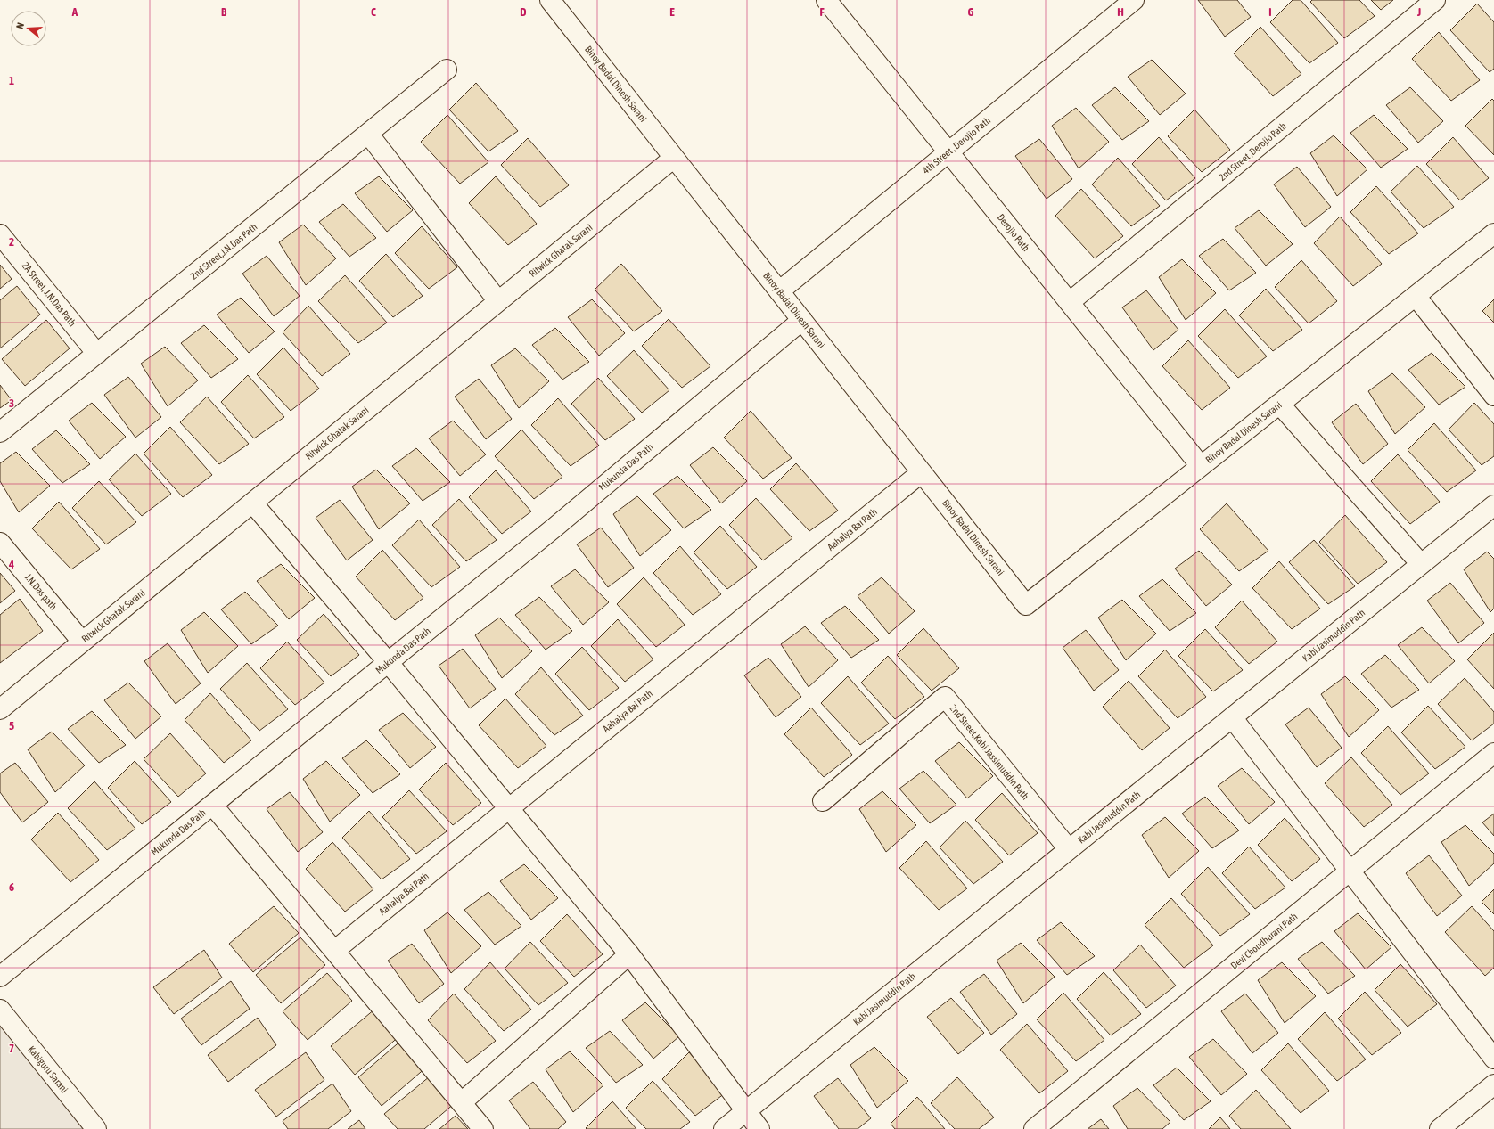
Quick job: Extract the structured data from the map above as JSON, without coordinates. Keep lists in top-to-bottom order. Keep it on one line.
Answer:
{"streets":{"street":["Binoy Badal Dinesh Sarani","4th Street , Derojio Path","2nd Street ,Derojio Path","Derojio Path","Ritwick Ghatak Sarani","2nd Street,J.N.Das Path","2A Street, J.N.Das Path","Mukunda Das Path","Aahalya Bai Path","J.N.Das path","Kabi Jasimuddin Path","2nd Street,Kabi Jassimuddin Path","Devi Choudhurani Path","Kabiguru Sarani"]},"crossings":[["Binoy Badal Dinesh Sarani","4th Street , Derojio Path"],["Binoy Badal Dinesh Sarani","Derojio Path"],["Binoy Badal Dinesh Sarani","Ritwick Ghatak Sarani"],["Binoy Badal Dinesh Sarani","Mukunda Das Path"],["Binoy Badal Dinesh Sarani","Aahalya Bai Path"],["4th Street , Derojio Path","Derojio Path"],["2nd Street ,Derojio Path","Derojio Path"],["Ritwick Ghatak Sarani","J.N.Das path"],["2nd Street,J.N.Das Path","2A Street, J.N.Das Path"],["Kabi Jasimuddin Path","2nd Street,Kabi Jassimuddin Path"]],"north":"left","grid":{"columns":["A","B","C","D","E","F","G","H","I","J"],"rows":["1","2","3","4","5","6","7"]}}
